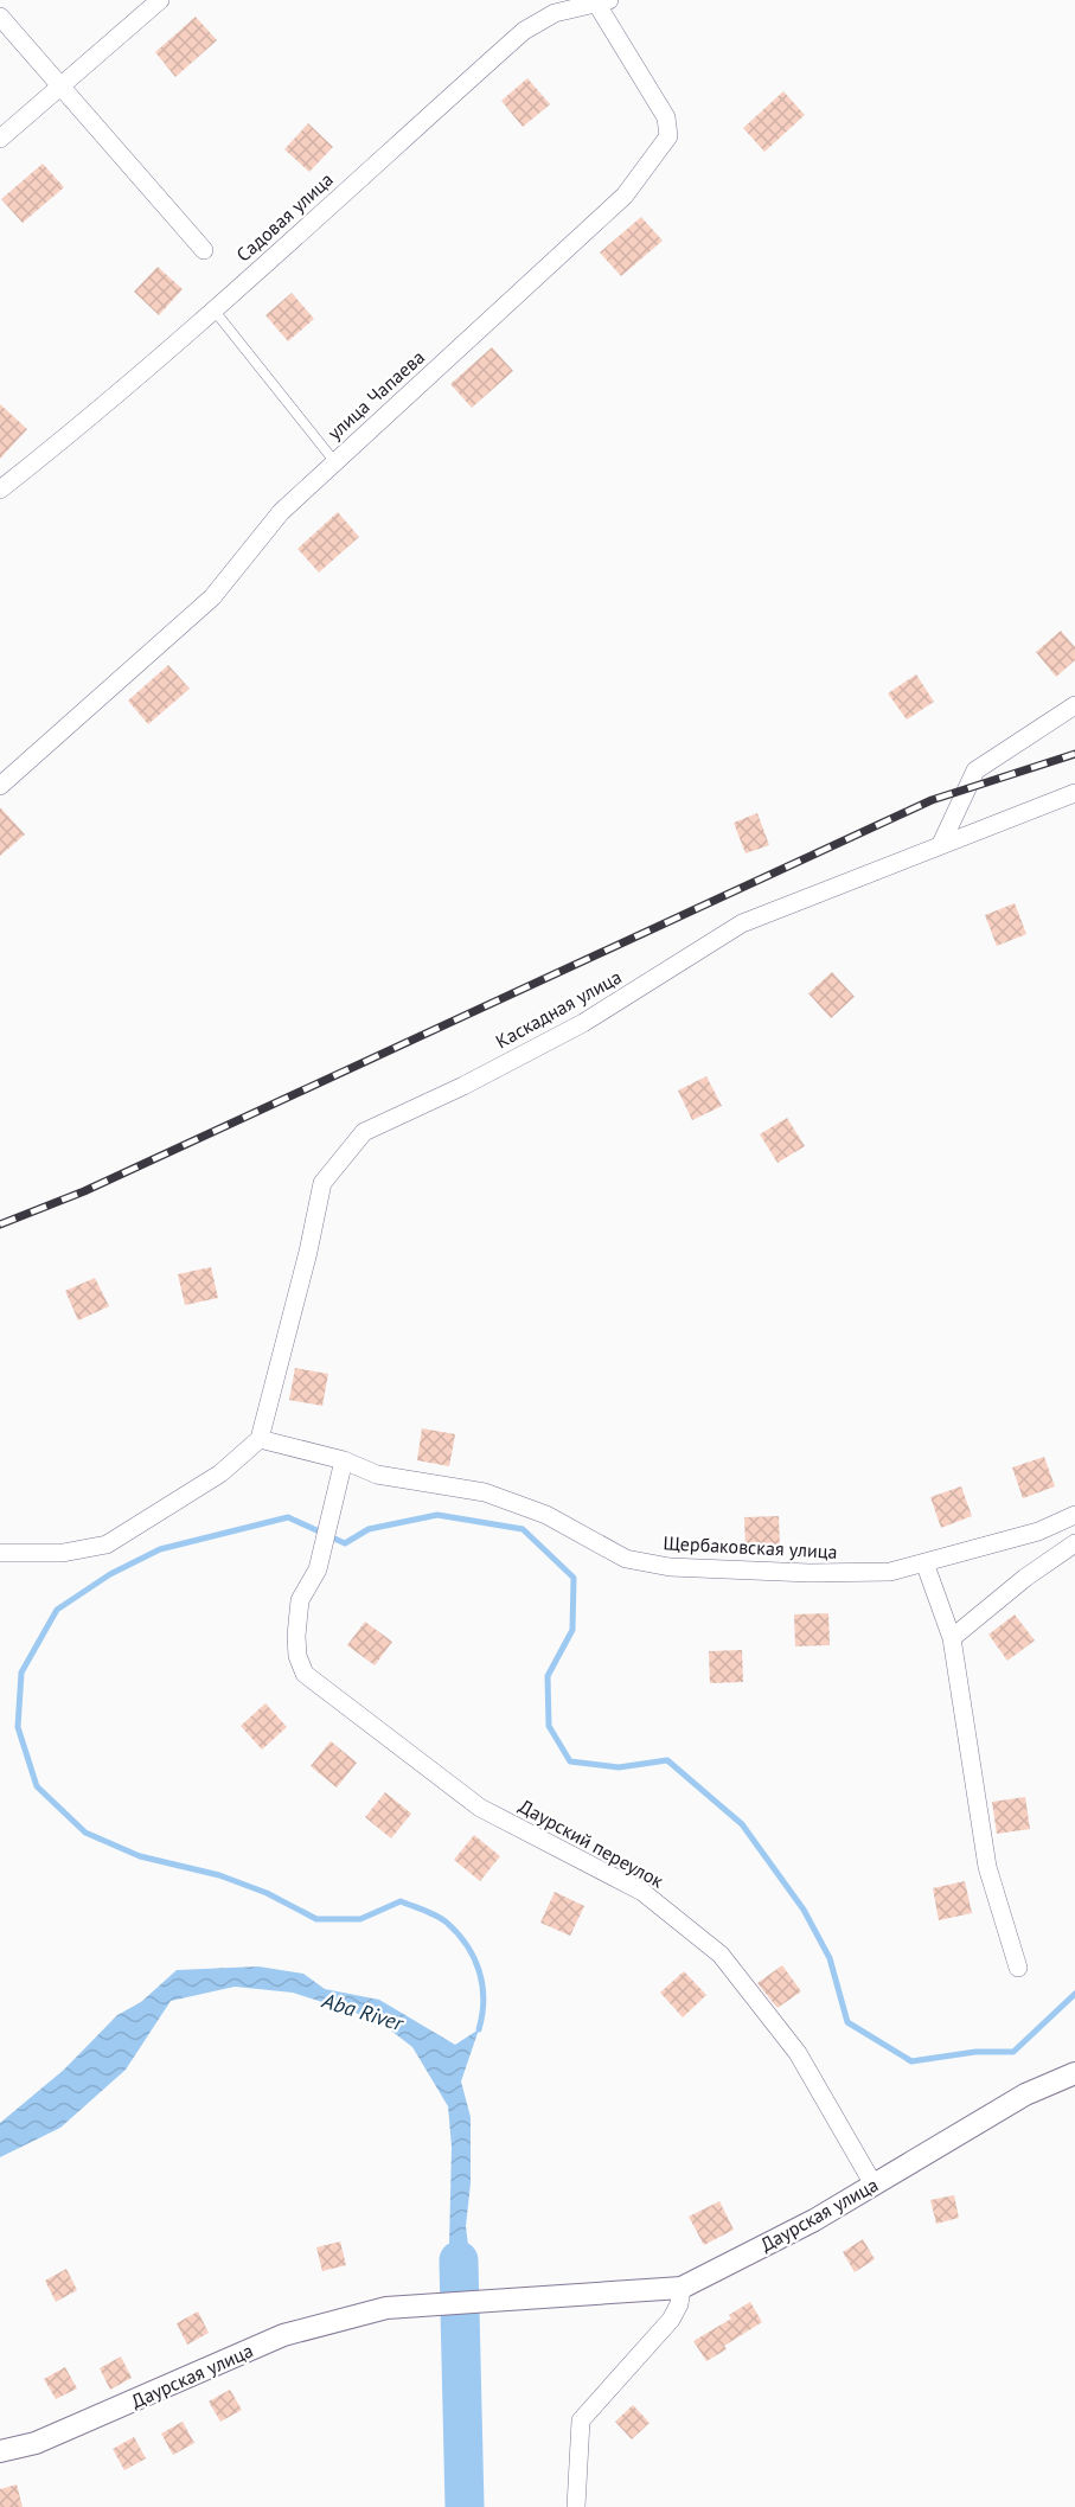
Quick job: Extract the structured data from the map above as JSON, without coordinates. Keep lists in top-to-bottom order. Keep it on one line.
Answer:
{"streets":{"street":["Садовая улица","улица Чапаева","Каскадная улица","Щербаковская улица","Даурский переулок","Даурская улица"]},"crossings":[["Садовая улица","улица Чапаева"],["Каскадная улица","Щербаковская улица"],["Щербаковская улица","Даурский переулок"],["Даурский переулок","Даурская улица"]],"water":["Aba River"]}
